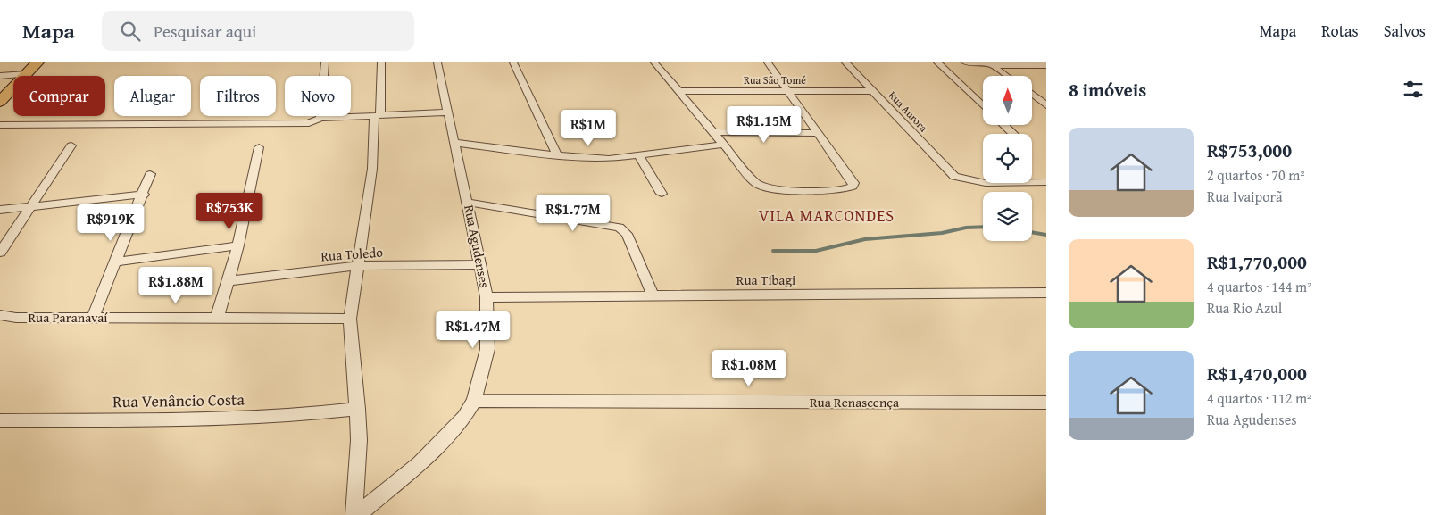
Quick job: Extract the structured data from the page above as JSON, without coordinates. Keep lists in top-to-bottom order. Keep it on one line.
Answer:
{"streets":{"street":["Rua São Tomé","Rua Aurora","Rua Agudenses","Rua Toledo","Rua Tibagi","Rua Paranavaí","Rua Venâncio Costa","Rua Renascença"]},"crossings":[["Rua São Tomé","Rua Aurora"],["Rua Agudenses","Rua Toledo"],["Rua Agudenses","Rua Tibagi"],["Rua Agudenses","Rua Renascença"]],"districts":["VILA MARCONDES"],"north":"top","page":{"header":"Mapa","search":"Pesquisar aqui","nav":["Mapa","Rotas","Salvos"],"heading":"8 imóveis","chip":["Comprar","Alugar","Filtros","Novo"],"price":["R$1.15M","R$1M","R$753K","R$1.77M","R$919K","R$1.88M","R$1.47M","R$1.08M"],"list":[{"name":"R$753,000","note":"2 quartos · 70 m² · Rua Ivaiporã"},{"name":"R$1,770,000","note":"4 quartos · 144 m² · Rua Rio Azul"},{"name":"R$1,470,000","note":"4 quartos · 112 m² · Rua Agudenses"}]}}
